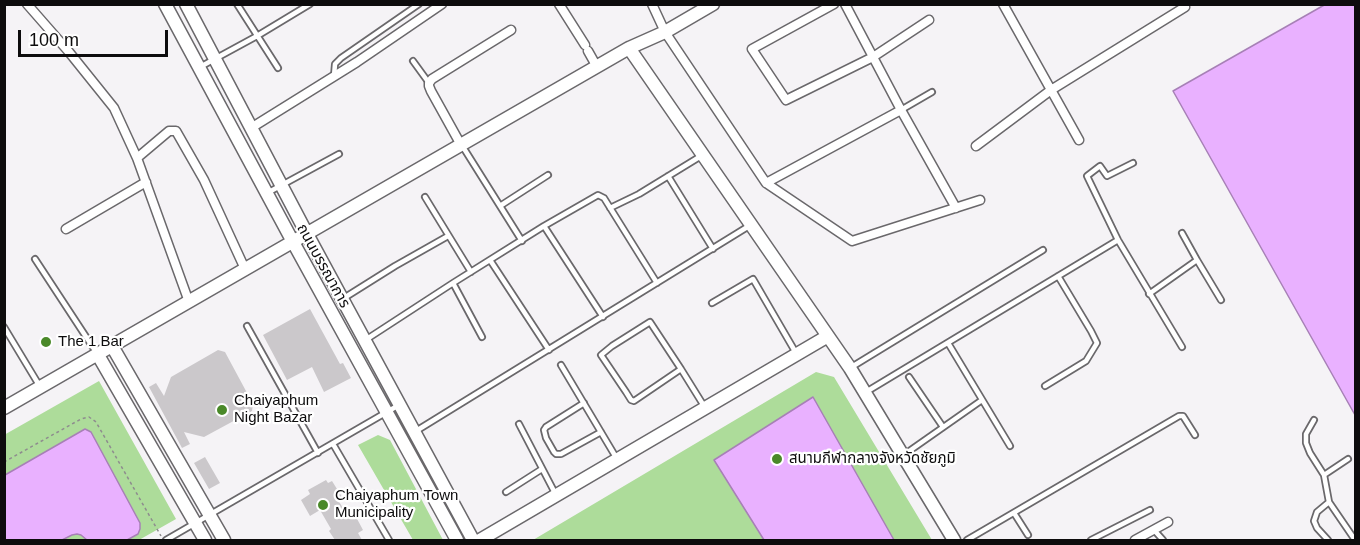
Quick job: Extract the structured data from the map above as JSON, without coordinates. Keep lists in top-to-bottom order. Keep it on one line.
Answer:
{"streets":{"street":["ถนนบรรณาการ"]},"places":["The 1 Bar","Chaiyaphum Night Bazar","สนามกีฬากลางจังหวัดชัยภูมิ","Chaiyaphum Town Municipality"],"scale_bar":"100 m"}
